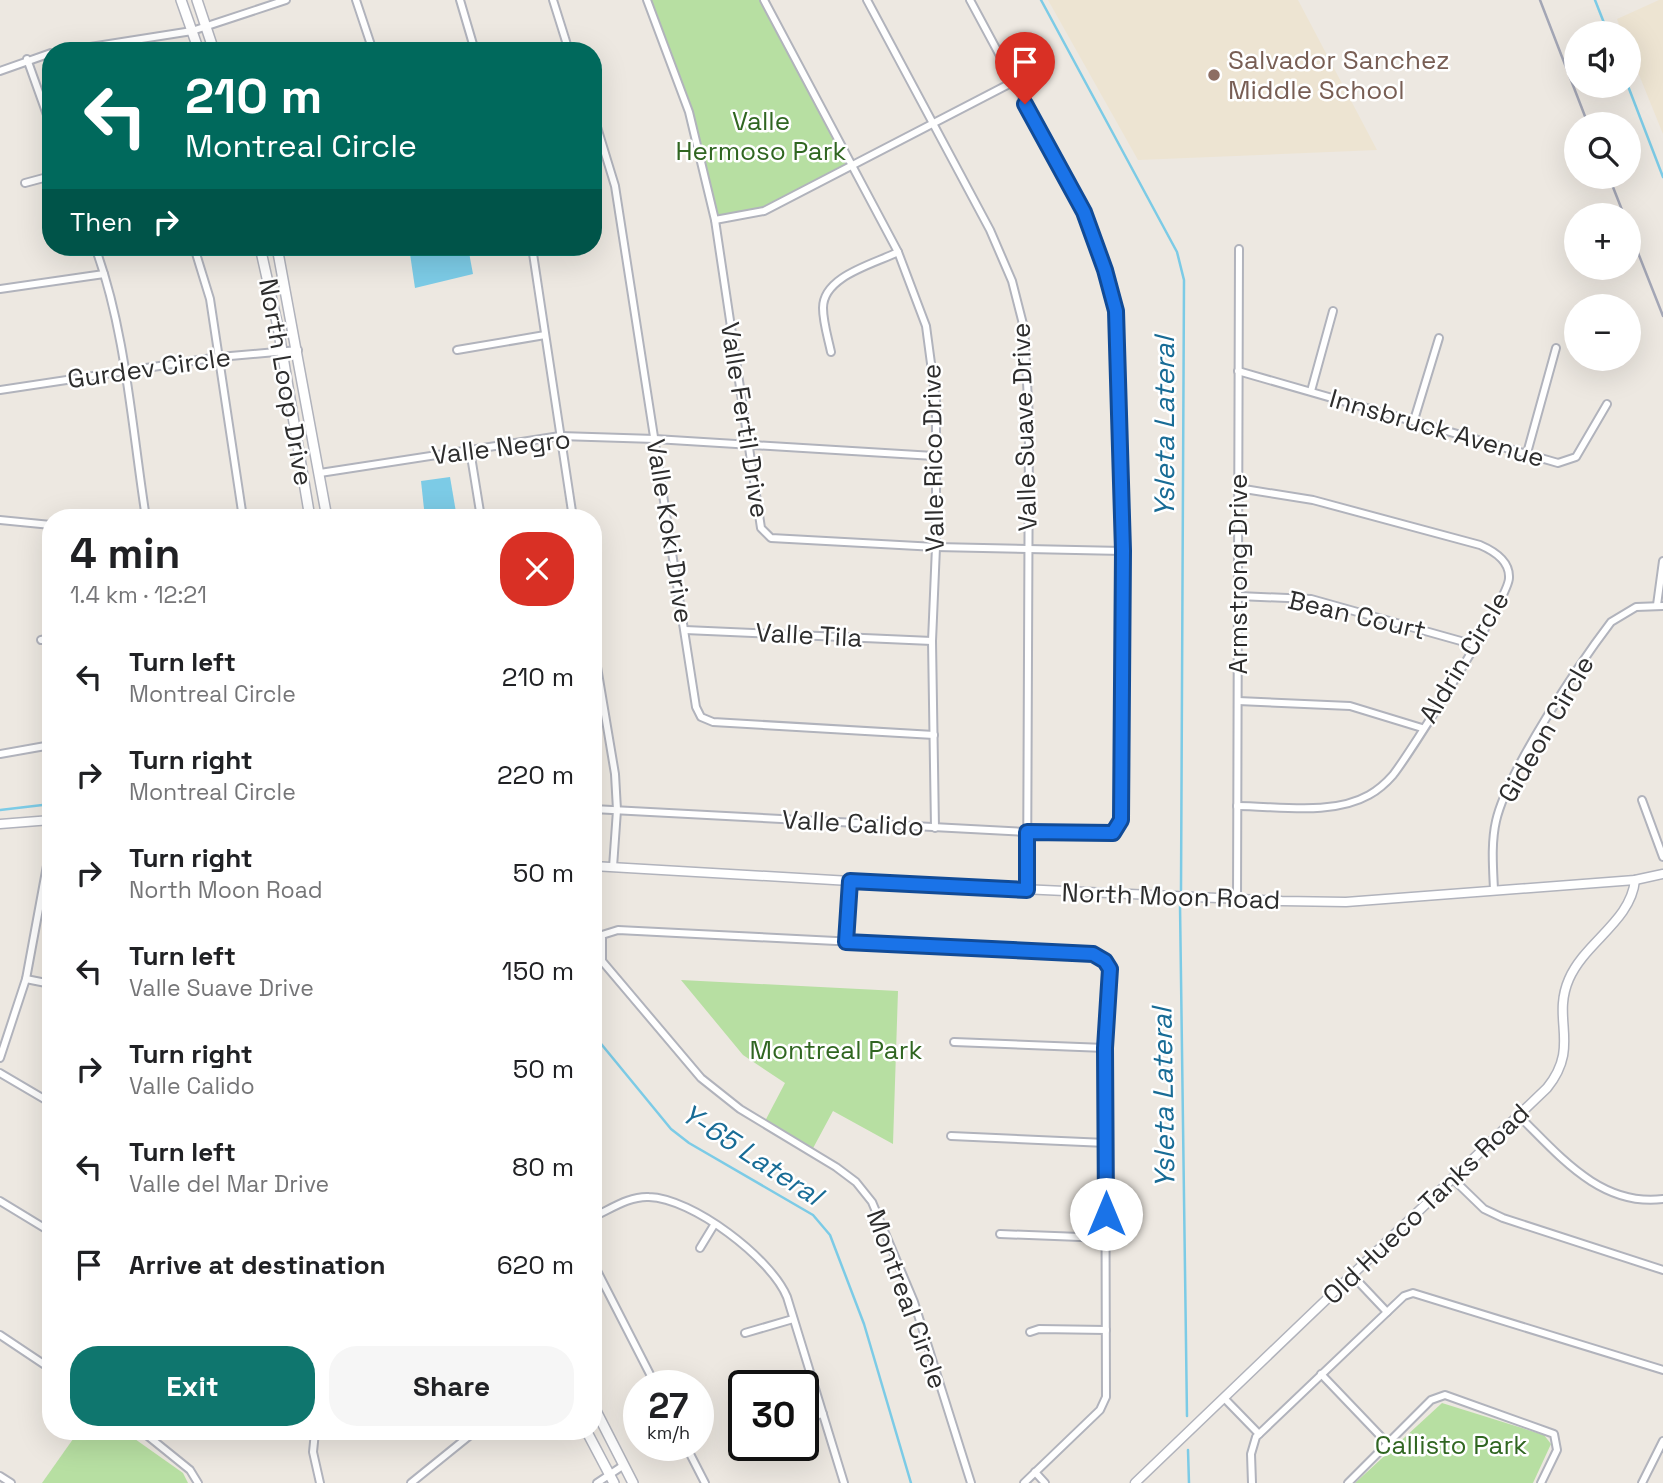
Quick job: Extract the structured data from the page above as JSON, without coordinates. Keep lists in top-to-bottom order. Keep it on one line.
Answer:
{"streets":{"main road":["North Loop Drive"],"street":["Gurdev Circle","Valle Fertil Drive","Valle Suave Drive","Innsbruck Avenue","Valle Negro","Valle Rico Drive","Valle Koki Drive","Armstrong Drive","Bean Court","Valle Tila","Aldrin Circle","Gideon Circle","Valle Calido","North Moon Road","Old Hueco Tanks Road","Montreal Circle"]},"crossings":[["Gurdev Circle","North Loop Drive"],["North Loop Drive","Valle Negro"],["Valle Fertil Drive","Valle Suave Drive"],["Valle Fertil Drive","Valle Negro"],["Valle Fertil Drive","Valle Rico Drive"],["Valle Fertil Drive","Valle Calido"],["Valle Suave Drive","Valle Calido"],["Valle Suave Drive","North Moon Road"],["Innsbruck Avenue","Armstrong Drive"],["Valle Negro","Valle Rico Drive"],["Valle Negro","Valle Koki Drive"],["Valle Rico Drive","Valle Koki Drive"],["Valle Rico Drive","Valle Tila"],["Valle Rico Drive","Valle Calido"],["Valle Koki Drive","Valle Tila"],["Armstrong Drive","Bean Court"],["Armstrong Drive","Aldrin Circle"],["Armstrong Drive","North Moon Road"],["Bean Court","Aldrin Circle"],["Gideon Circle","North Moon Road"],["North Moon Road","Old Hueco Tanks Road"]],"water":["Ysleta Lateral","Y-65 Lateral"],"parks":["Valle Hermoso Park","Montreal Park","Callisto Park"],"places":["Salvador Sanchez Middle School"],"page":{"map_buttons":["+","−"],"turn":["210 m","Montreal Circle"],"then":"Then","heading":["4 min","1.4 km · 12:21"],"list":[{"name":"Turn left","note":"Montreal Circle","value":"210 m"},{"name":"Turn right","note":"Montreal Circle","value":"220 m"},{"name":"Turn right","note":"North Moon Road","value":"50 m"},{"name":"Turn left","note":"Valle Suave Drive","value":"150 m"},{"name":"Turn right","note":"Valle Calido","value":"50 m"},{"name":"Turn left","note":"Valle del Mar Drive","value":"80 m"},{"name":"Arrive at destination","value":"620 m"}],"buttons":["Exit","Share"],"speed":"27 km/h","limit":"30"}}
